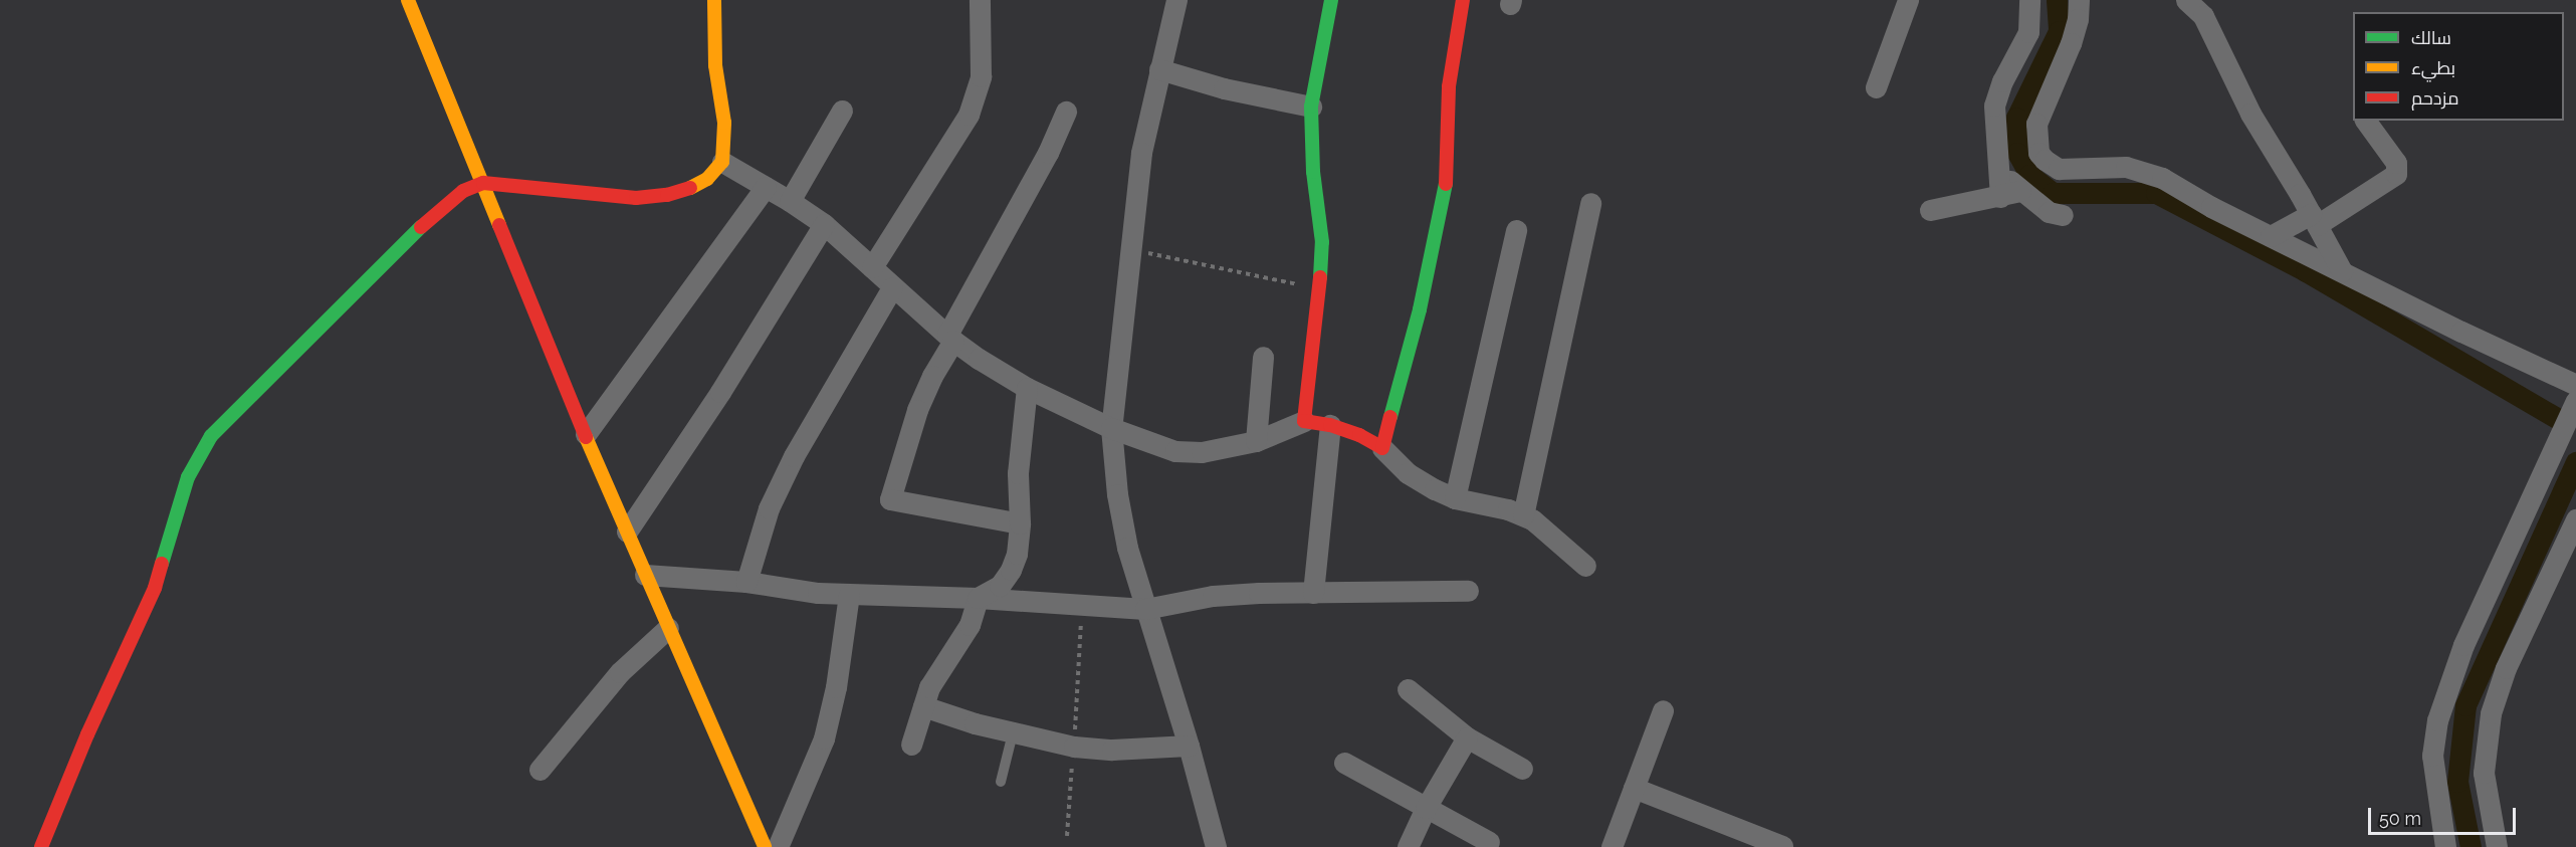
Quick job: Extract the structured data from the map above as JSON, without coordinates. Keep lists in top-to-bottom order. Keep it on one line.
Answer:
{"legend":["سالك","بطيء","مزدحم"],"scale_bar":"50 m"}
